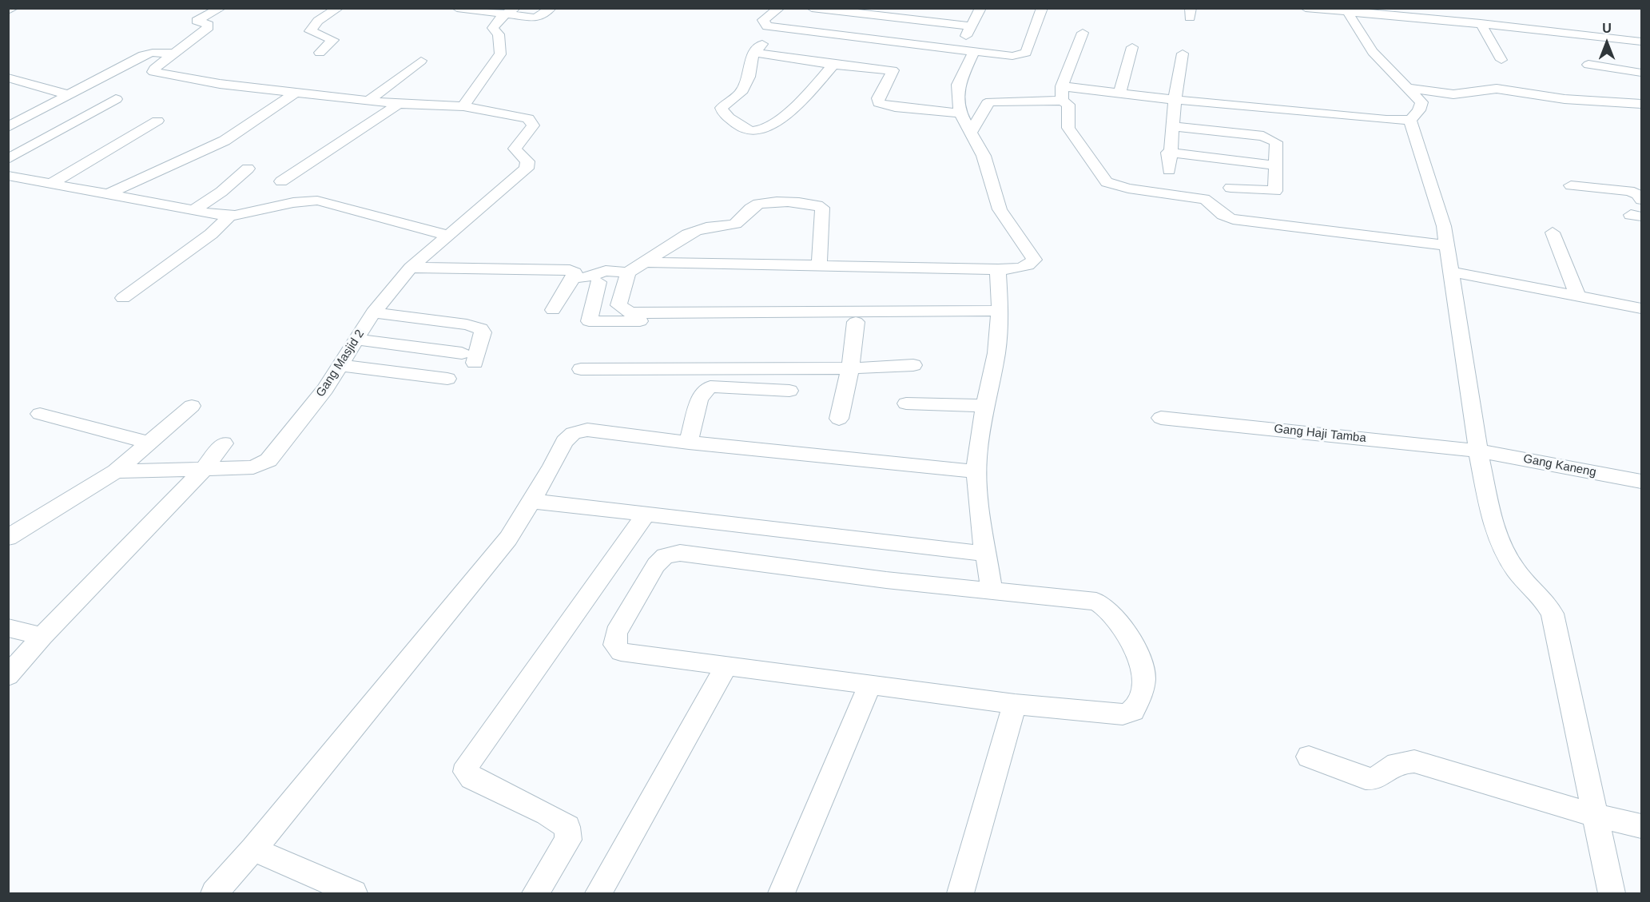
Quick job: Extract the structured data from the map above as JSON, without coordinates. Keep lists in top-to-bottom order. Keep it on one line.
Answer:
{"streets":{"street":["Gang Masjid 2","Gang Haji Tamba","Gang Kaneng"]},"crossings":[["Gang Haji Tamba","Gang Kaneng"]],"north":"top"}
